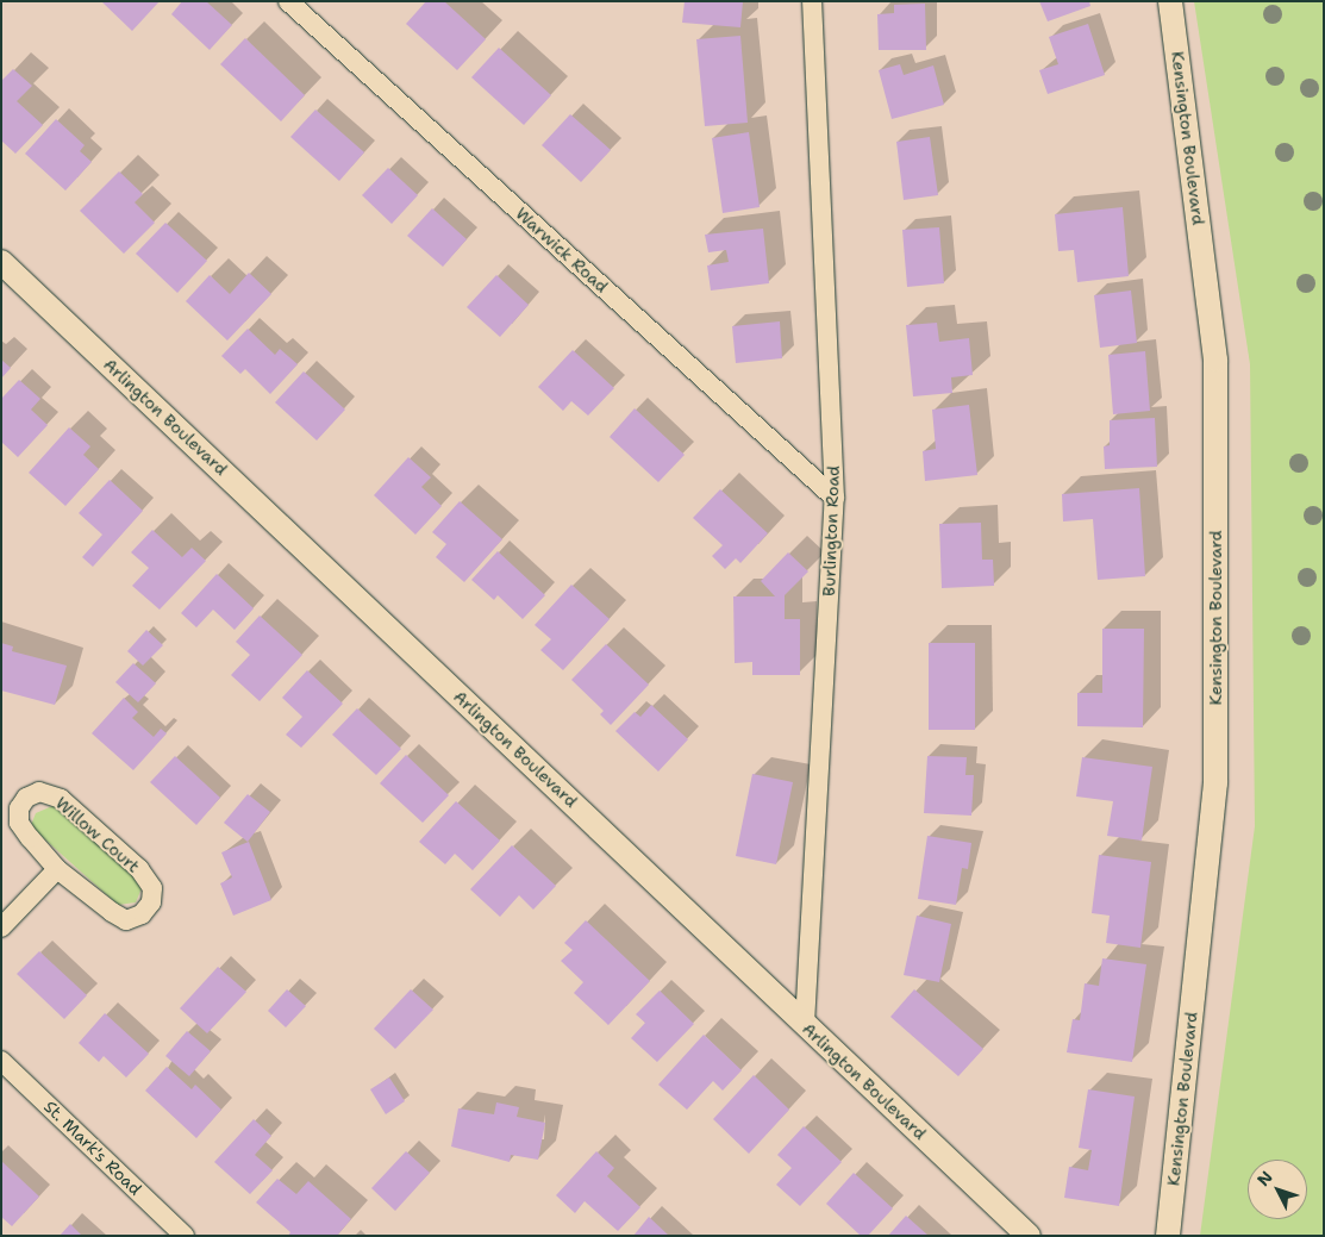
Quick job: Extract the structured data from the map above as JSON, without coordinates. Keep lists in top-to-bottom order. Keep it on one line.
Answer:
{"streets":{"street":["Kensington Boulevard","Warwick Road","Arlington Boulevard","Burlington Road","Willow Court","St. Mark's Road"]},"crossings":[["Warwick Road","Burlington Road"],["Arlington Boulevard","Burlington Road"]],"north":"top left"}
